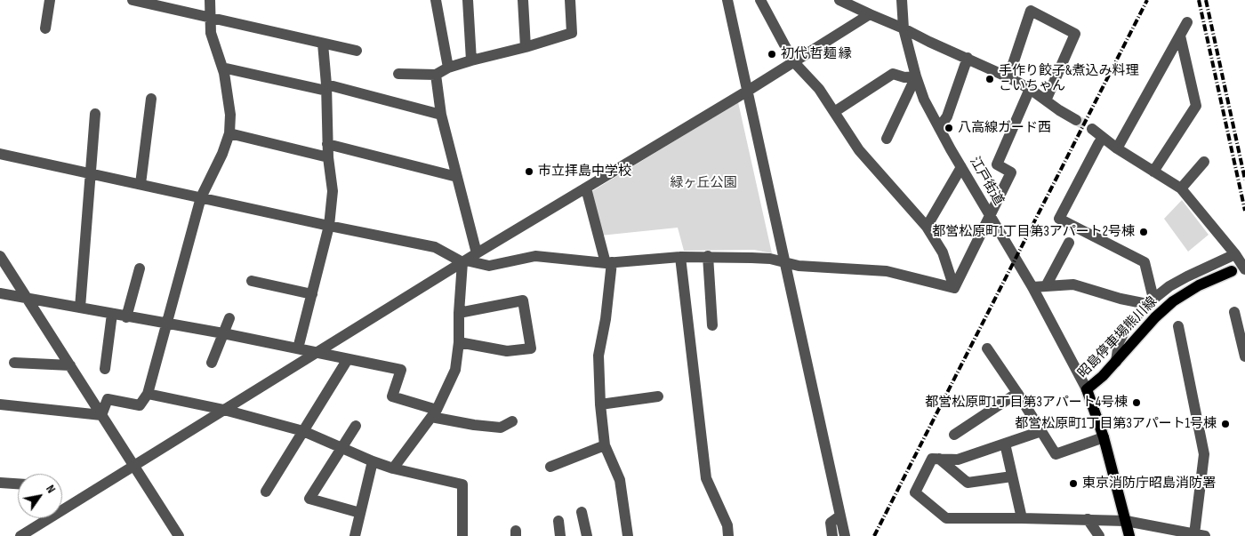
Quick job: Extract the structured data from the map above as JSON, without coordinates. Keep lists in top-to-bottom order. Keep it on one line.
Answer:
{"streets":{"main road":["昭島停車場熊川線"],"street":["江戸街道"]},"crossings":[["江戸街道","昭島停車場熊川線"]],"parks":["緑ヶ丘公園"],"places":["初代 哲麺 縁","手作り餃子&煮込み料理 こいちゃん","八高線ガード西","市立拝島中学校","都営松原町1丁目第3アパート2号棟","都営松原町1丁目第3アパート4号棟","都営松原町1丁目第3アパート1号棟","東京消防庁昭島消防署"],"north":"top right"}
